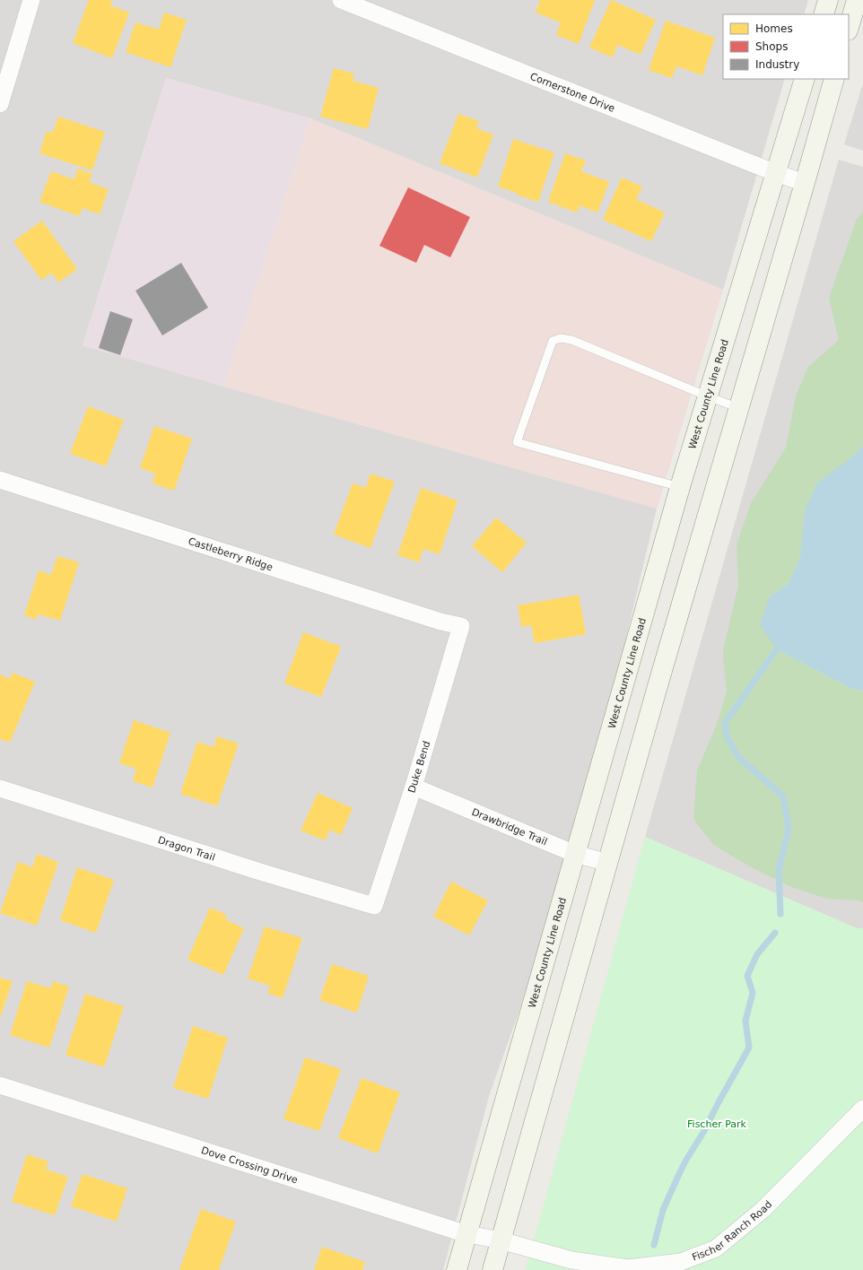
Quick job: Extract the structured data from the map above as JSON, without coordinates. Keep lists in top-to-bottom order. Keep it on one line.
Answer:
{"streets":{"main road":["West County Line Road"],"street":["Cornerstone Drive","Castleberry Ridge","Duke Bend","Drawbridge Trail","Dragon Trail","Dove Crossing Drive","Fischer Ranch Road"]},"crossings":[["Cornerstone Drive","West County Line Road"],["West County Line Road","Drawbridge Trail"],["West County Line Road","Dove Crossing Drive"],["Castleberry Ridge","Duke Bend"],["Duke Bend","Drawbridge Trail"],["Duke Bend","Dragon Trail"],["Dove Crossing Drive","Fischer Ranch Road"]],"parks":["Fischer Park"],"legend":["Homes","Shops","Industry"]}
